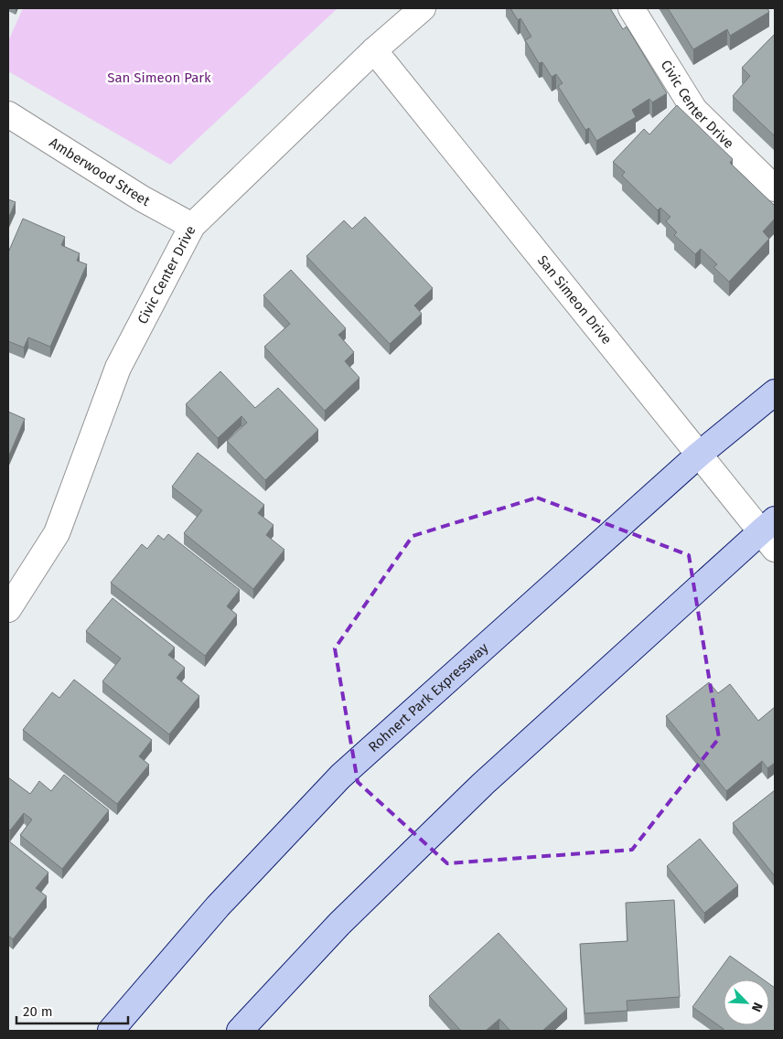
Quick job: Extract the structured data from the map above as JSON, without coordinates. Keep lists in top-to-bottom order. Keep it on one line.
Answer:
{"streets":{"main road":["Rohnert Park Expressway"],"street":["Civic Center Drive","Amberwood Street","San Simeon Drive"]},"crossings":[["Civic Center Drive","Amberwood Street"],["Civic Center Drive","San Simeon Drive"],["San Simeon Drive","Rohnert Park Expressway"]],"parks":["San Simeon Park"],"scale_bar":"20 m","north":"bottom right"}
